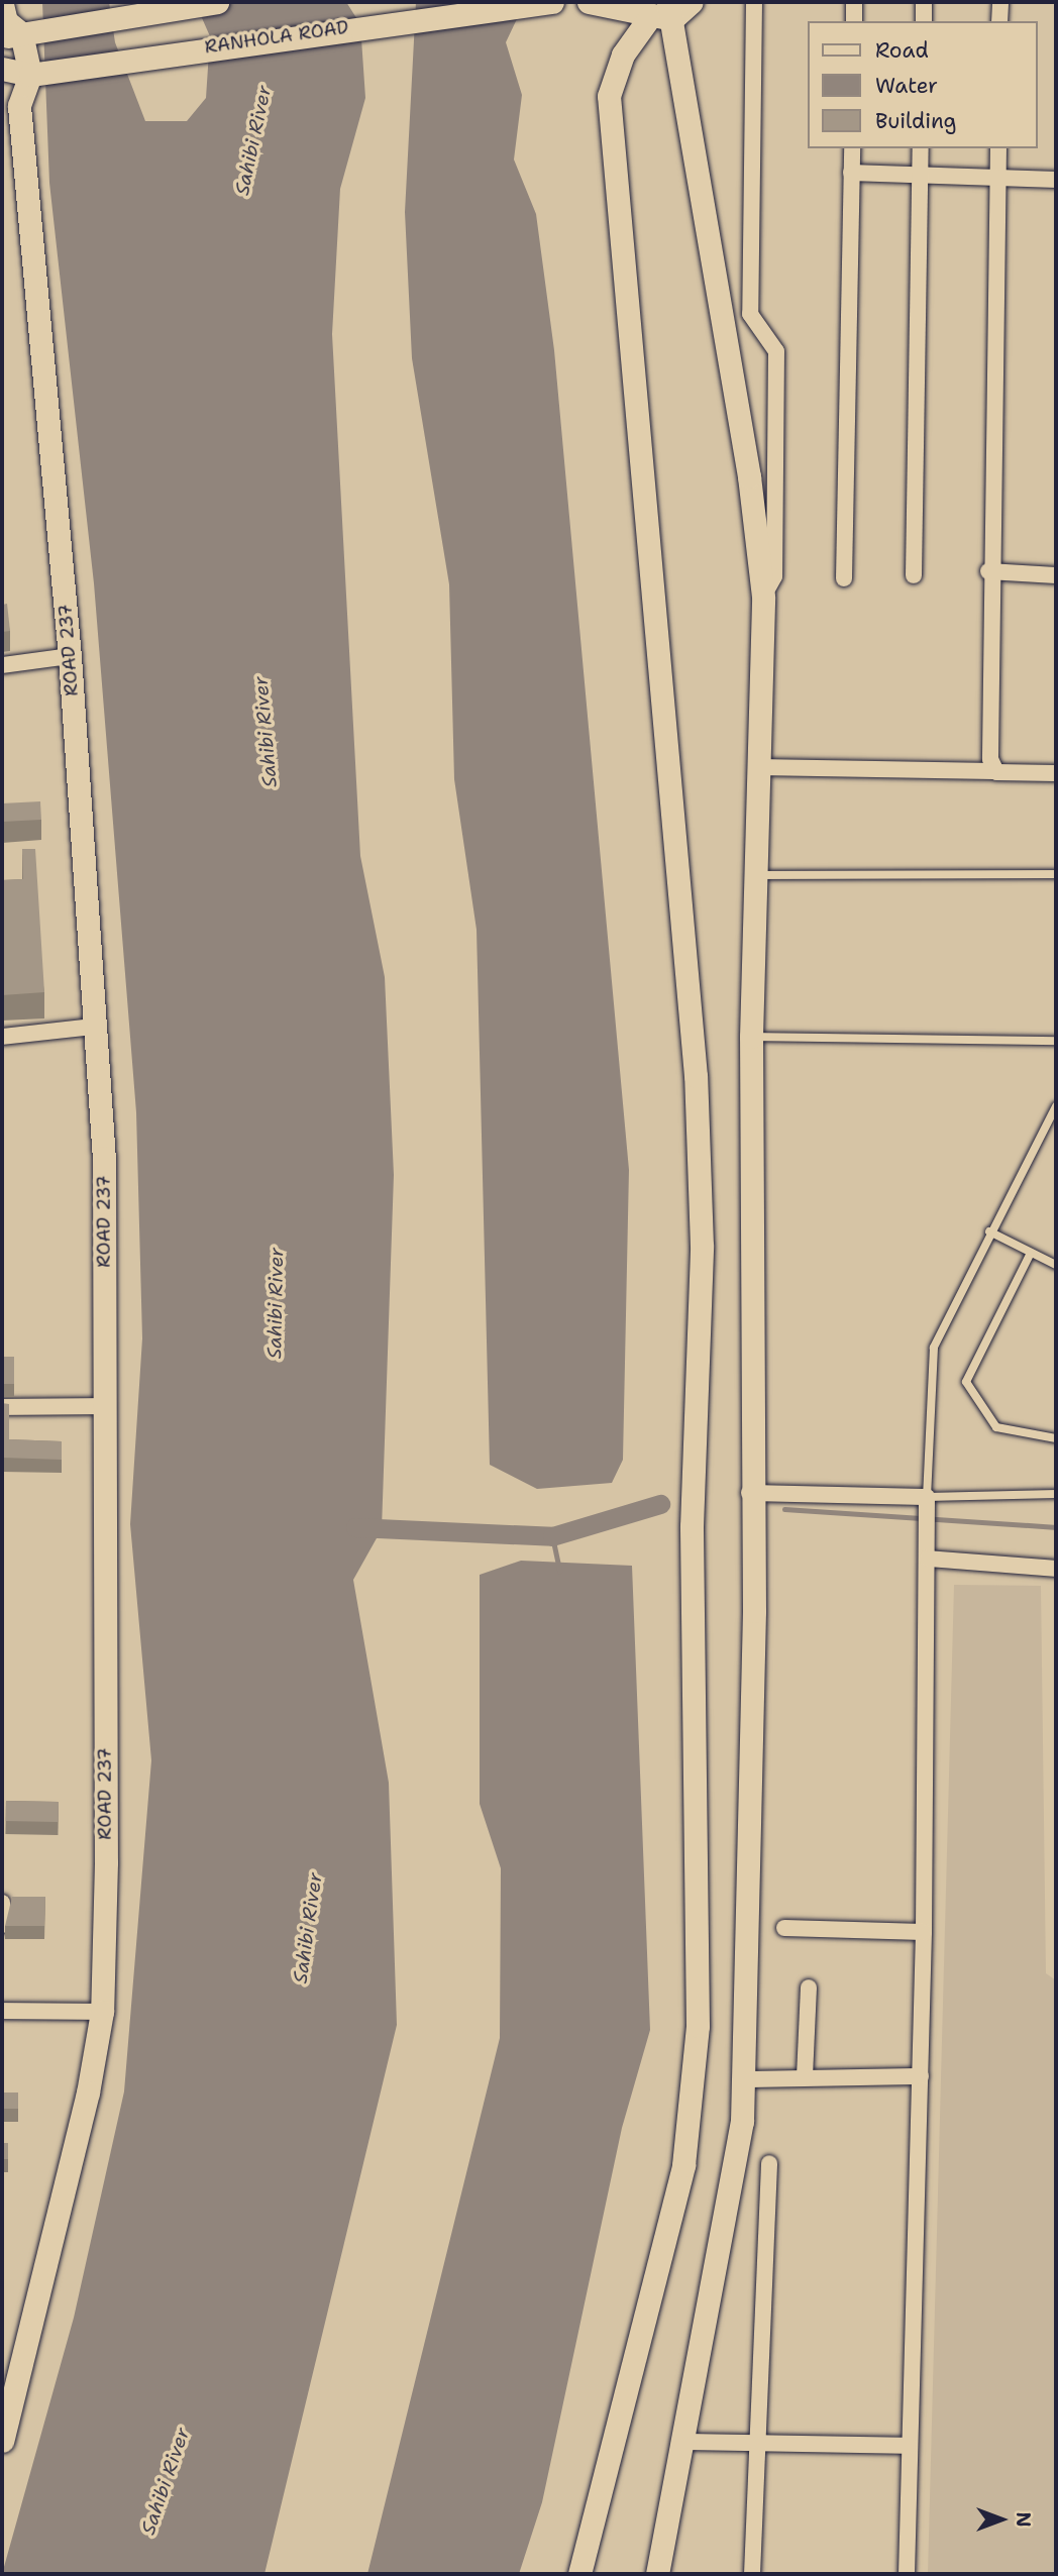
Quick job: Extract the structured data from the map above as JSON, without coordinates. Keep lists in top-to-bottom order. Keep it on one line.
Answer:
{"streets":{"street":["RANHOLA ROAD","ROAD 237"]},"crossings":[["RANHOLA ROAD","ROAD 237"]],"water":["Sahibi River"],"legend":["Road","Water","Building"],"north":"right"}
